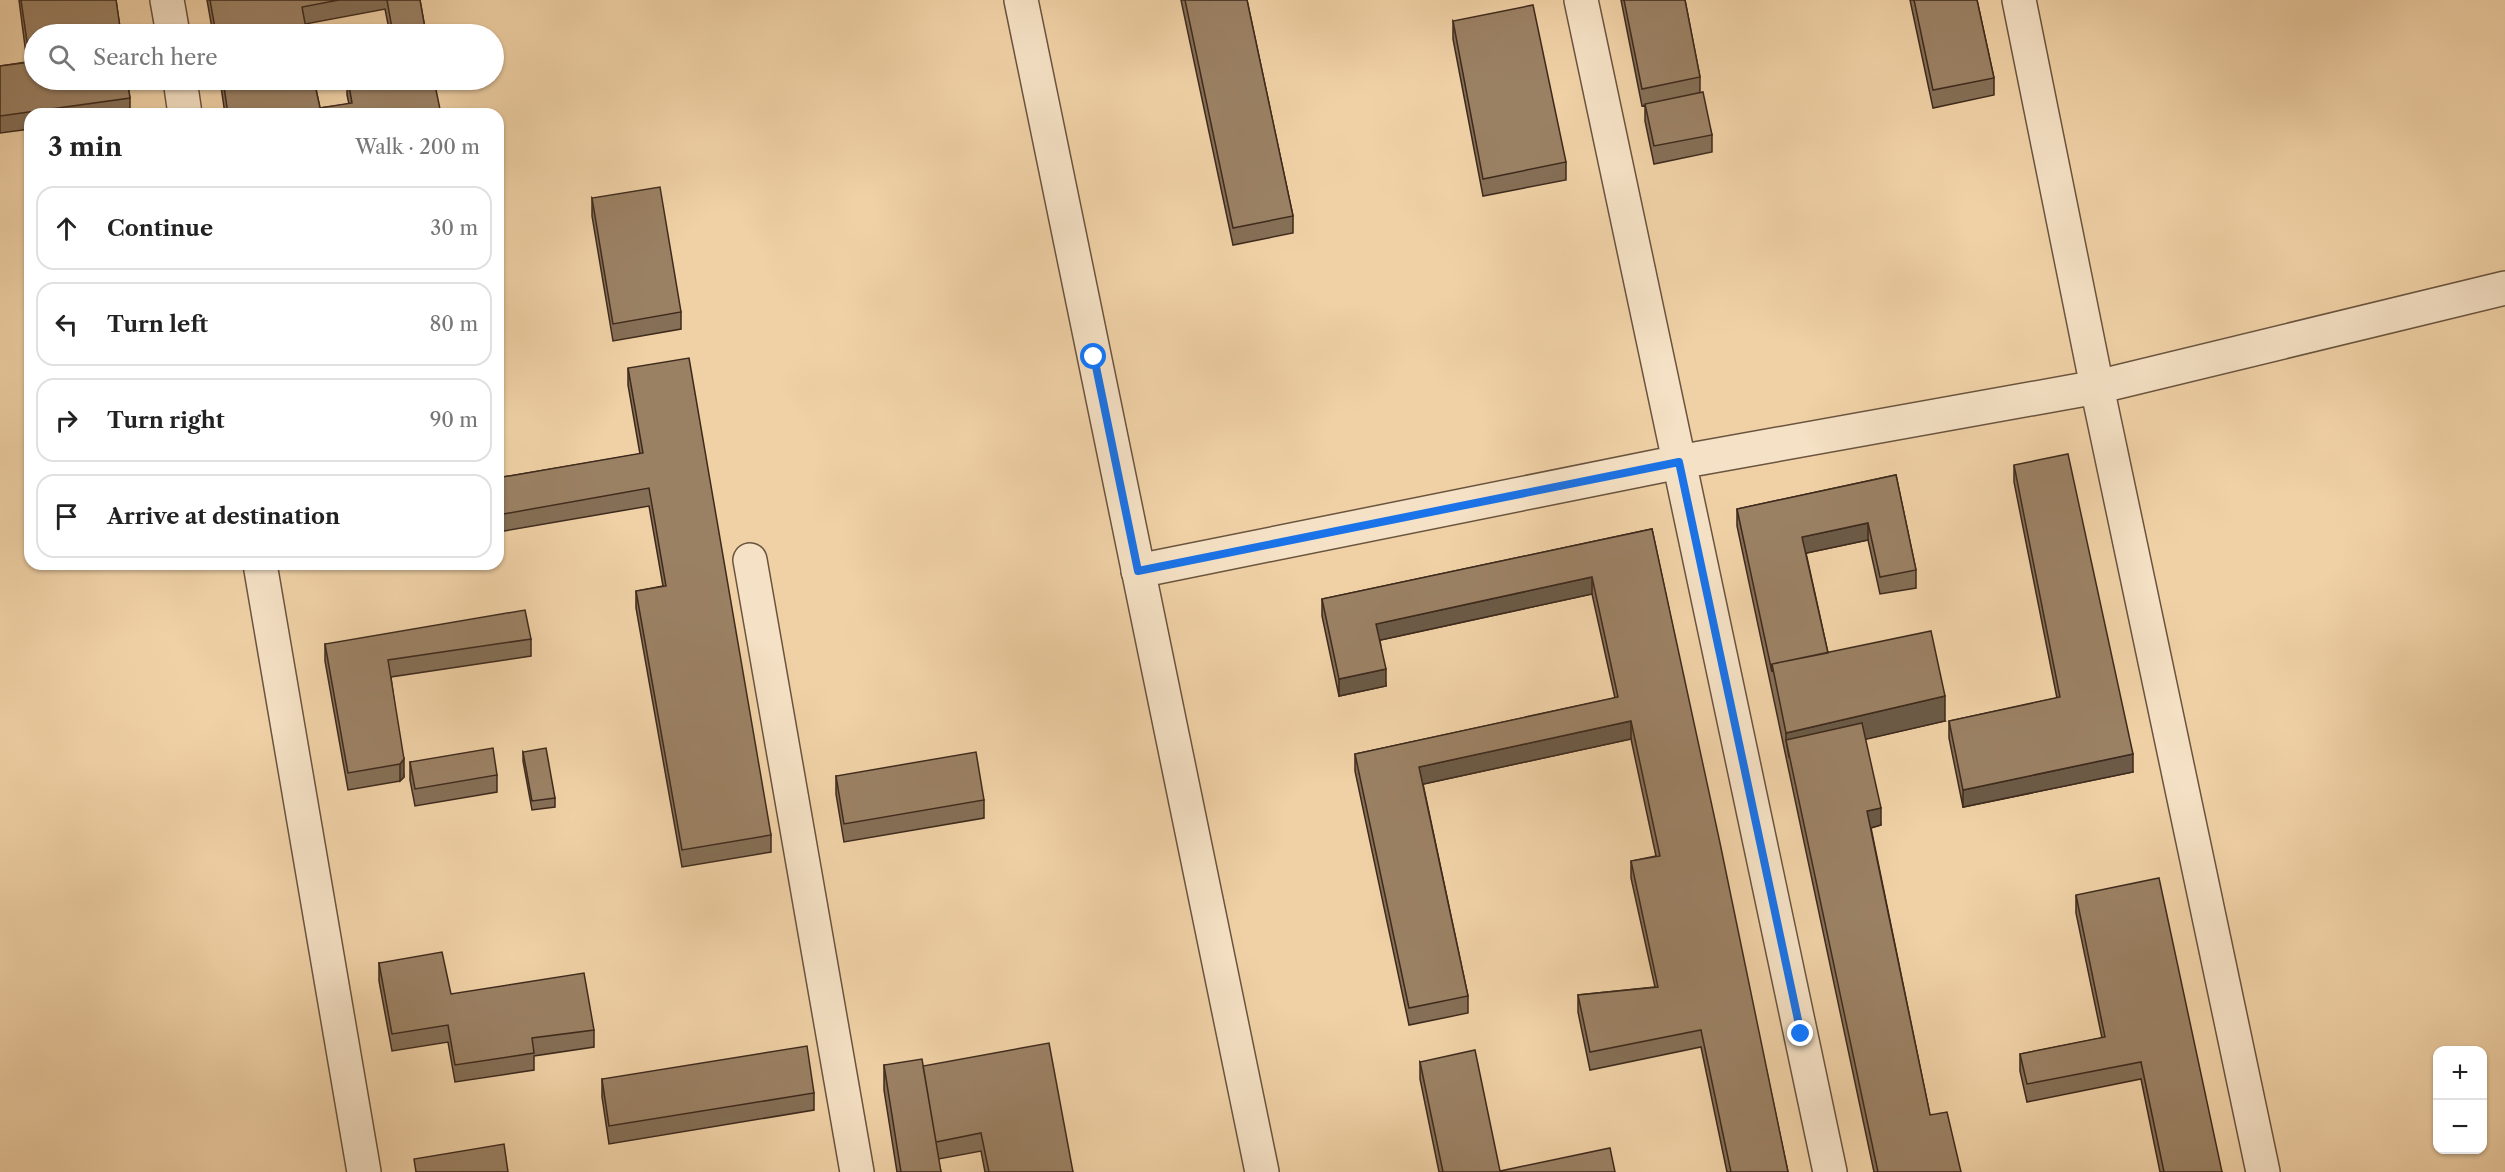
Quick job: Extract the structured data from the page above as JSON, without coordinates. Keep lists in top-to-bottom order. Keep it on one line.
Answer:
{"page":{"search":"Search here","heading":["3 min","Walk · 200 m"],"list":[["Continue","30 m"],["Turn left","80 m"],["Turn right","90 m"],"Arrive at destination"],"map_buttons":["+","−"]}}
